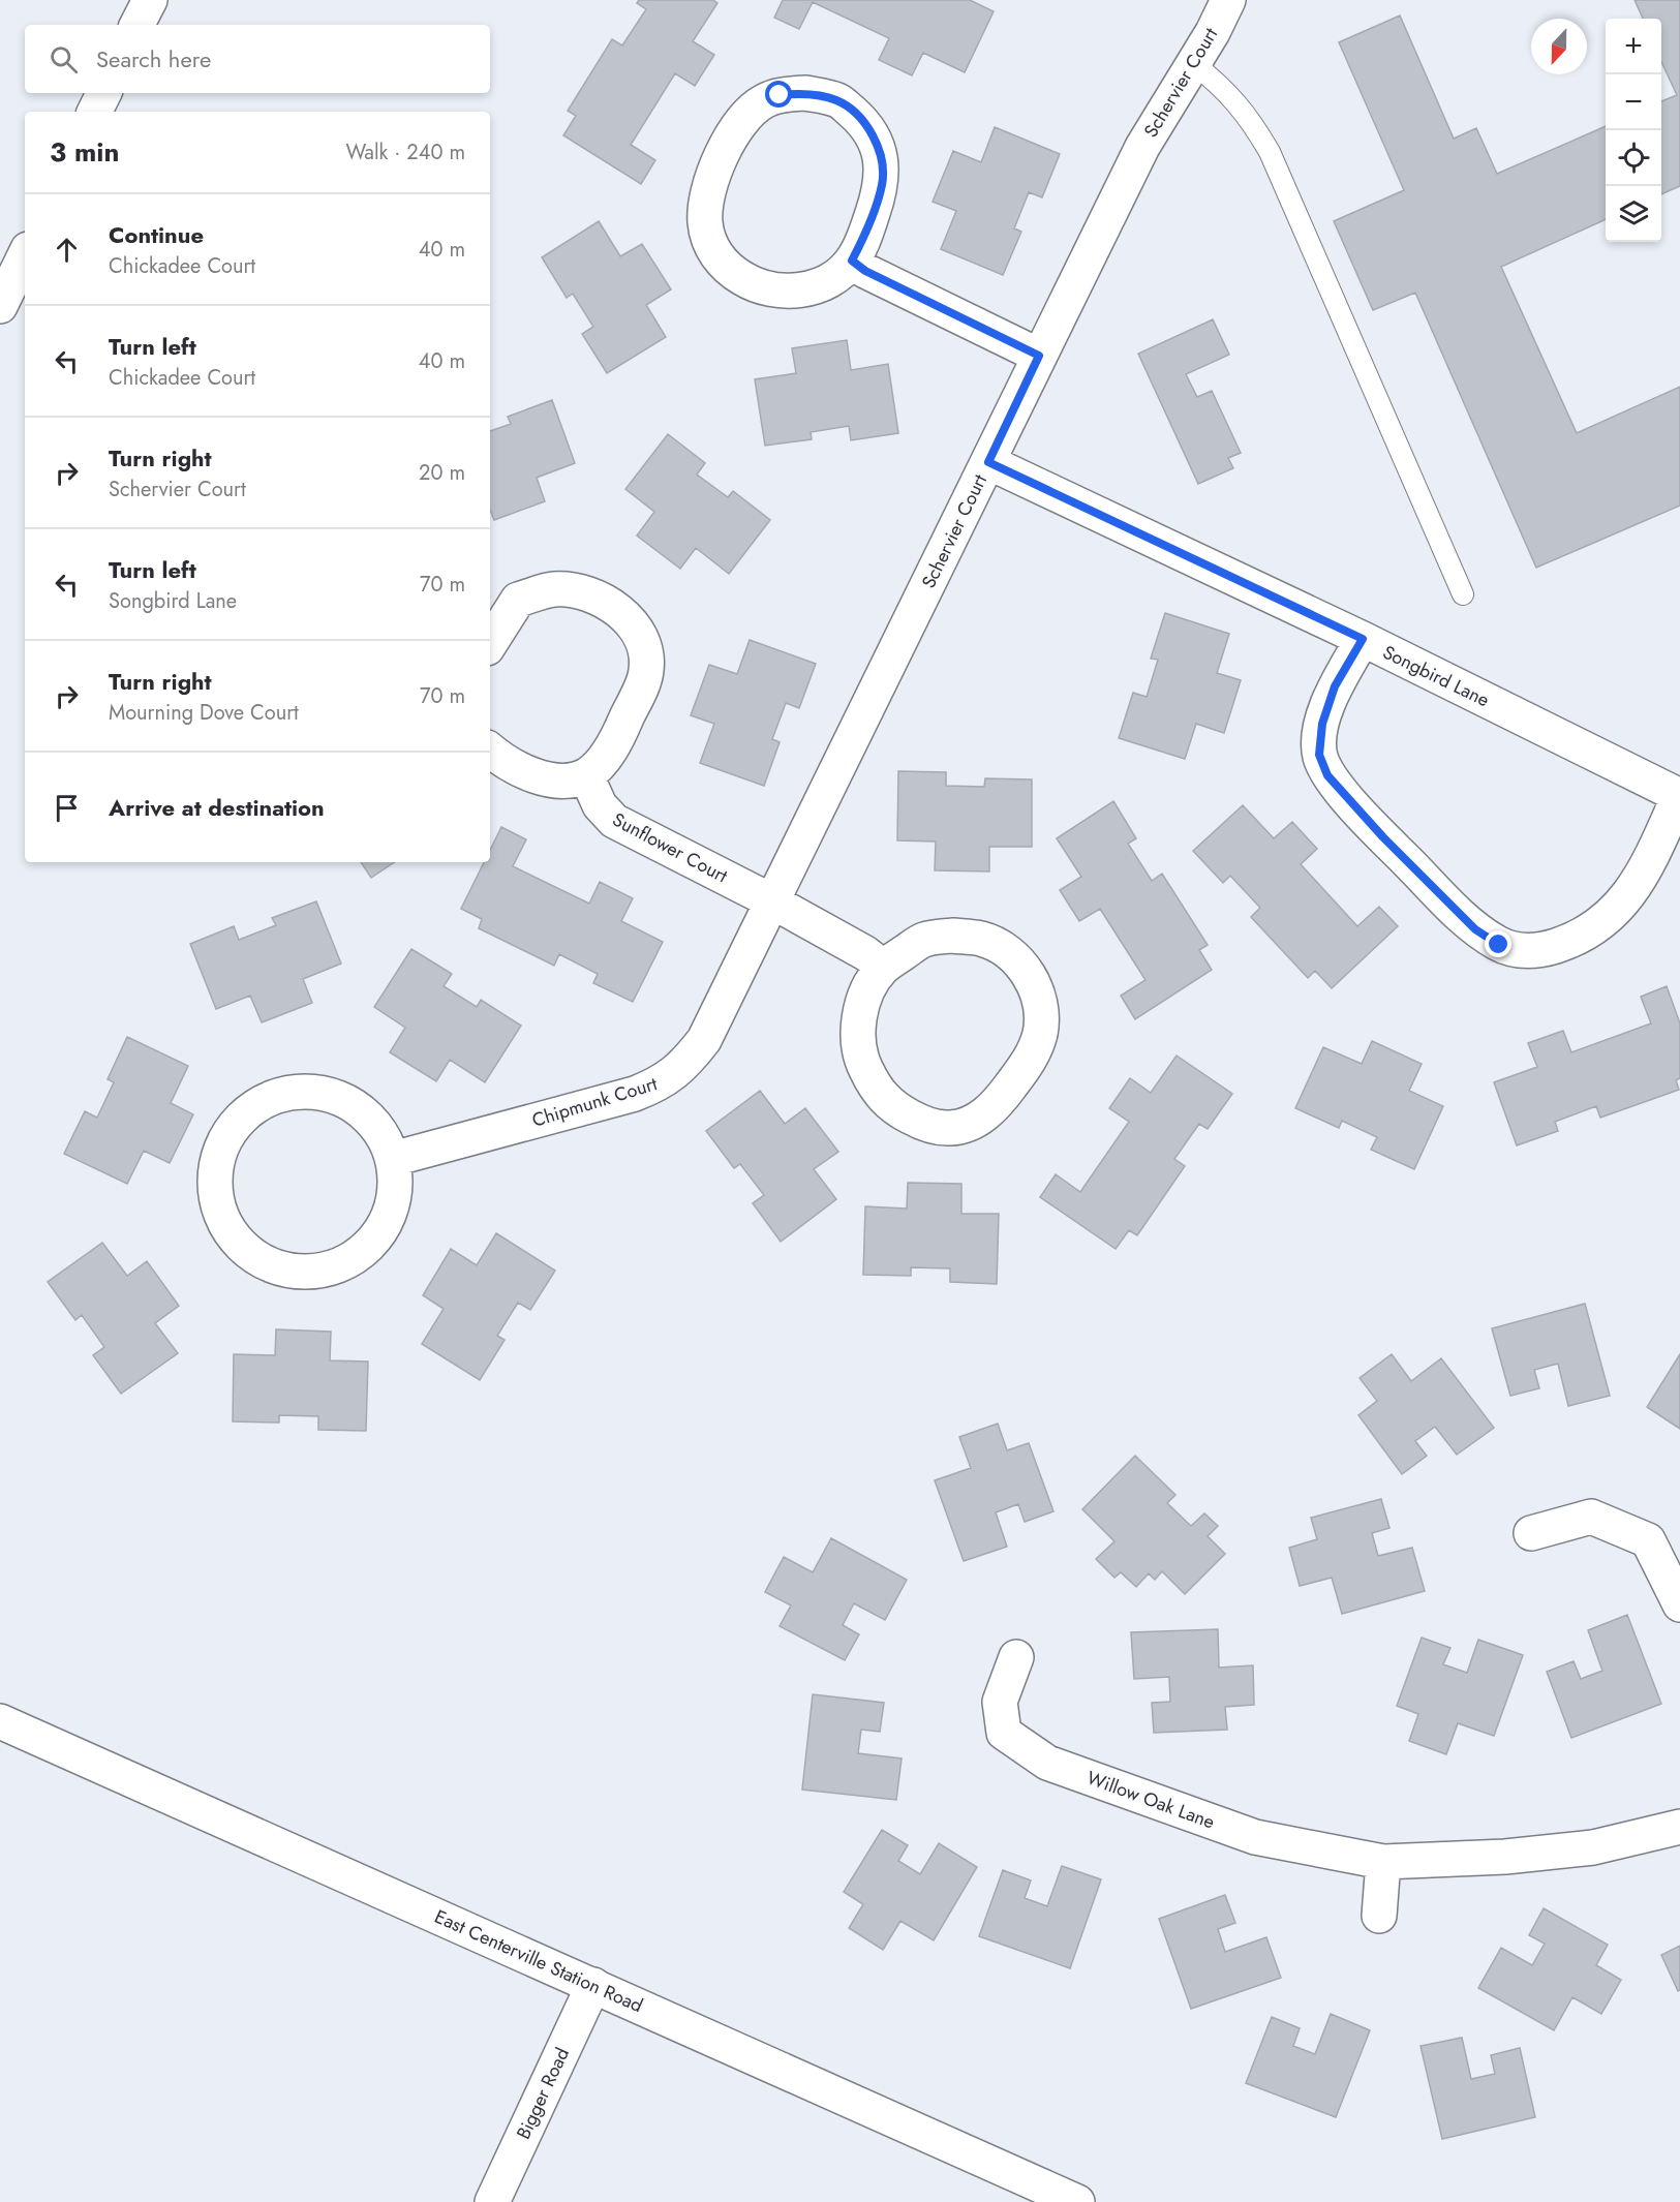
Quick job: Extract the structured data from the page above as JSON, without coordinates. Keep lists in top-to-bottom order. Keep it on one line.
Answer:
{"streets":{"street":["Schervier Court","Songbird Lane","Sunflower Court","Chipmunk Court","Willow Oak Lane","East Centerville Station Road","Bigger Road"]},"crossings":[["Schervier Court","Songbird Lane"],["Schervier Court","Sunflower Court"],["Schervier Court","Chipmunk Court"],["Sunflower Court","Chipmunk Court"],["East Centerville Station Road","Bigger Road"]],"north":"bottom","page":{"map_buttons":["+","−"],"search":"Search here","heading":["3 min","Walk · 240 m"],"list":[["Continue","Chickadee Court","40 m"],["Turn left","Chickadee Court","40 m"],["Turn right","Schervier Court","20 m"],["Turn left","Songbird Lane","70 m"],["Turn right","Mourning Dove Court","70 m"],"Arrive at destination"]}}
